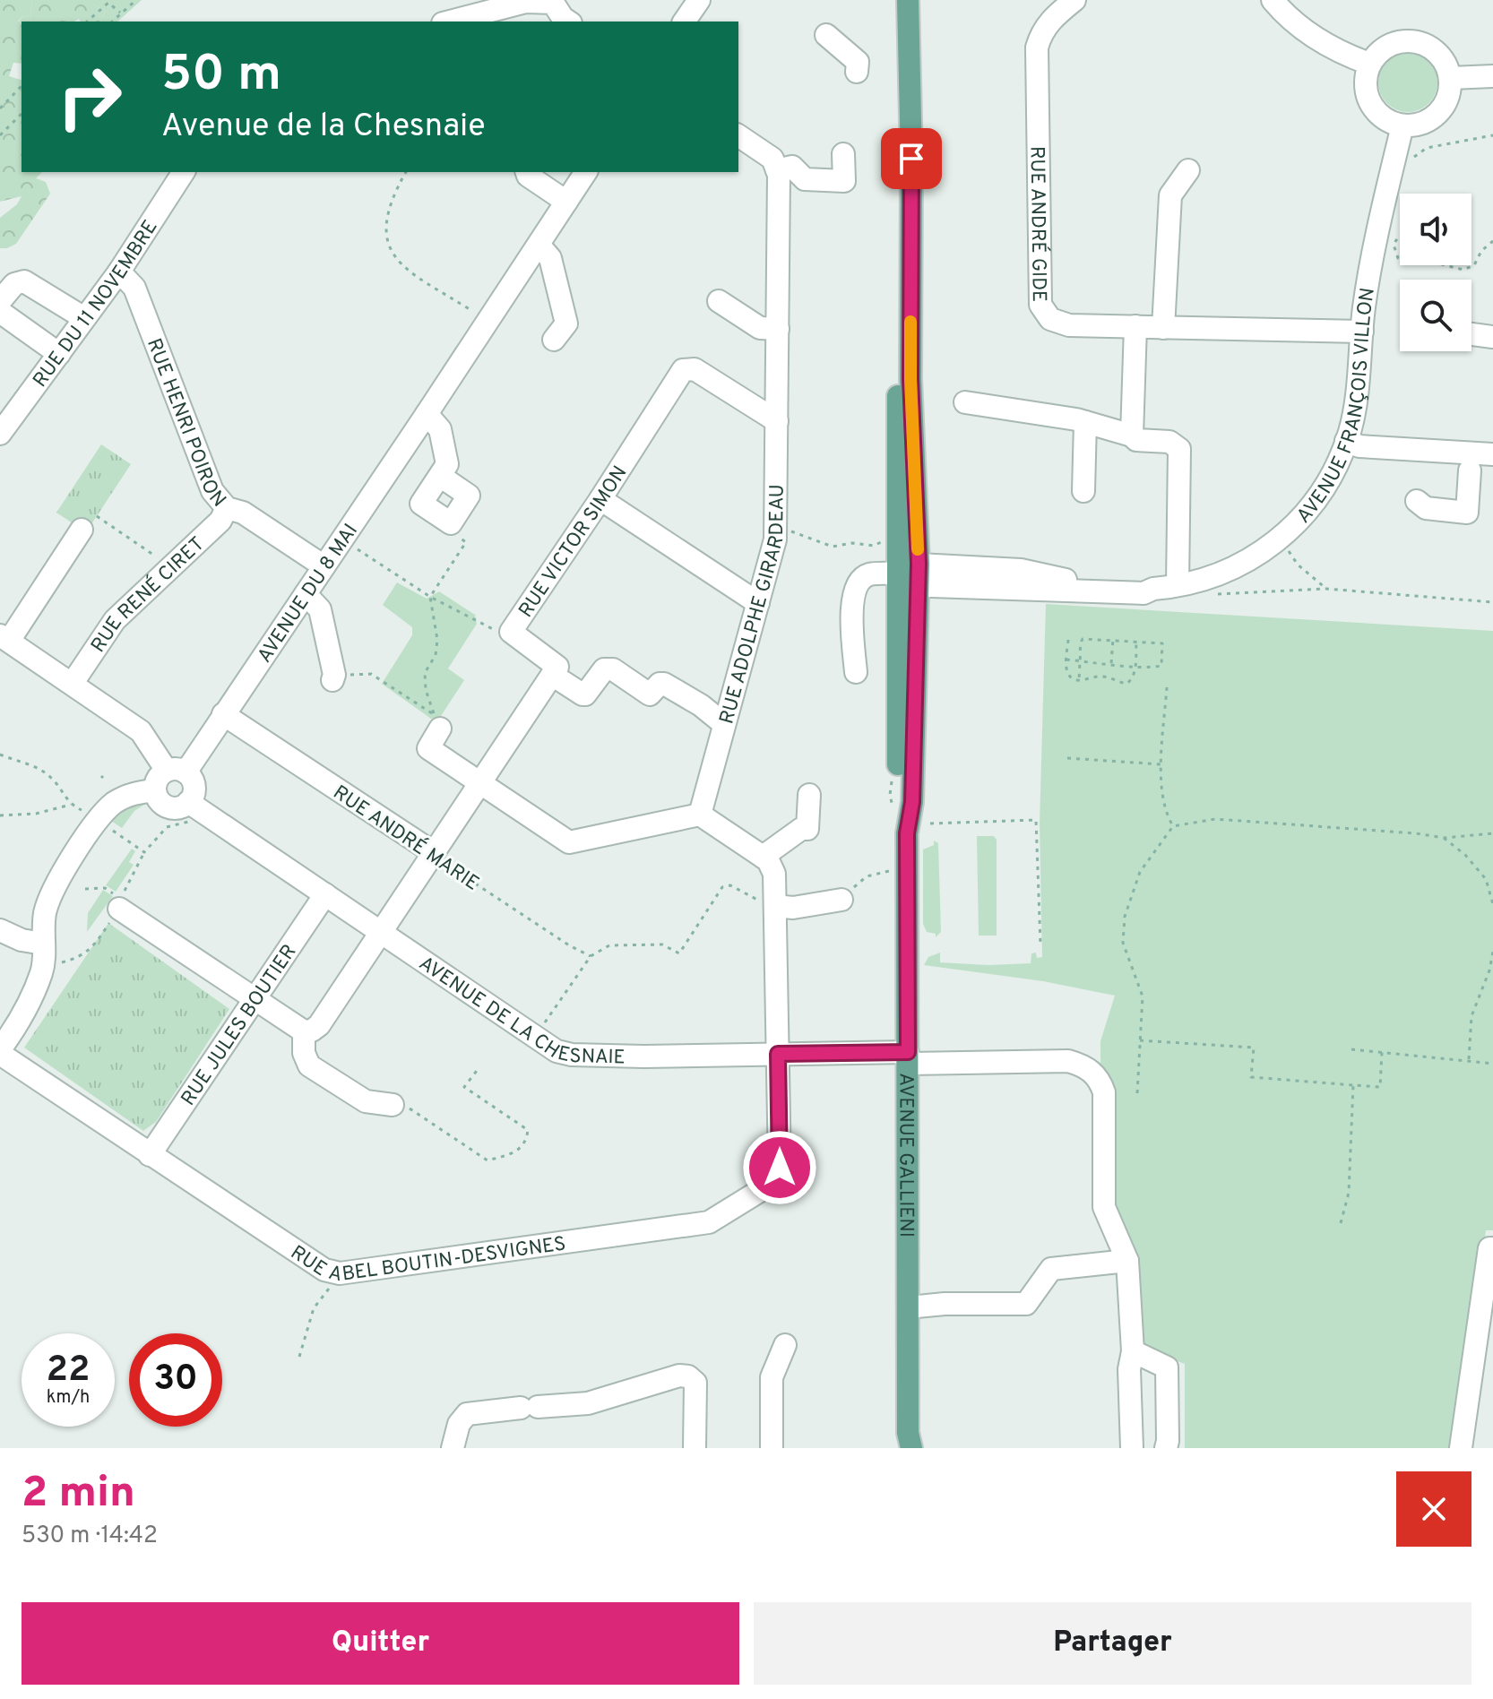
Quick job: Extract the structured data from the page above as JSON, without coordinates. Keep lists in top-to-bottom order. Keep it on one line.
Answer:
{"streets":{"main road":["AVENUE GALLIENI"],"street":["RUE ANDRÉ GIDE","RUE DU 11 NOVEMBRE","AVENUE FRANÇOIS VILLON","RUE HENRI POIRON","RUE VICTOR SIMON","AVENUE DU 8 MAI","RUE RENÉ CIRET","RUE ADOLPHE GIRARDEAU","RUE ANDRÉ MARIE","AVENUE DE LA CHESNAIE","RUE JULES BOUTIER","RUE ABEL BOUTIN-DESVIGNES"]},"crossings":[["RUE ANDRÉ GIDE","AVENUE FRANÇOIS VILLON"],["RUE DU 11 NOVEMBRE","RUE HENRI POIRON"],["AVENUE FRANÇOIS VILLON","AVENUE GALLIENI"],["RUE HENRI POIRON","AVENUE DU 8 MAI"],["RUE HENRI POIRON","RUE RENÉ CIRET"],["RUE VICTOR SIMON","RUE ADOLPHE GIRARDEAU"],["AVENUE DU 8 MAI","RUE ANDRÉ MARIE"],["AVENUE DU 8 MAI","AVENUE DE LA CHESNAIE"],["AVENUE DE LA CHESNAIE","RUE JULES BOUTIER"],["AVENUE DE LA CHESNAIE","AVENUE GALLIENI"],["AVENUE DE LA CHESNAIE","RUE ABEL BOUTIN-DESVIGNES"],["RUE JULES BOUTIER","RUE ABEL BOUTIN-DESVIGNES"]],"page":{"turn":["50 m","Avenue de la Chesnaie"],"speed":"22 km/h","limit":"30","heading":["2 min","530 m · 14:42"],"buttons":["Quitter","Partager"]}}
